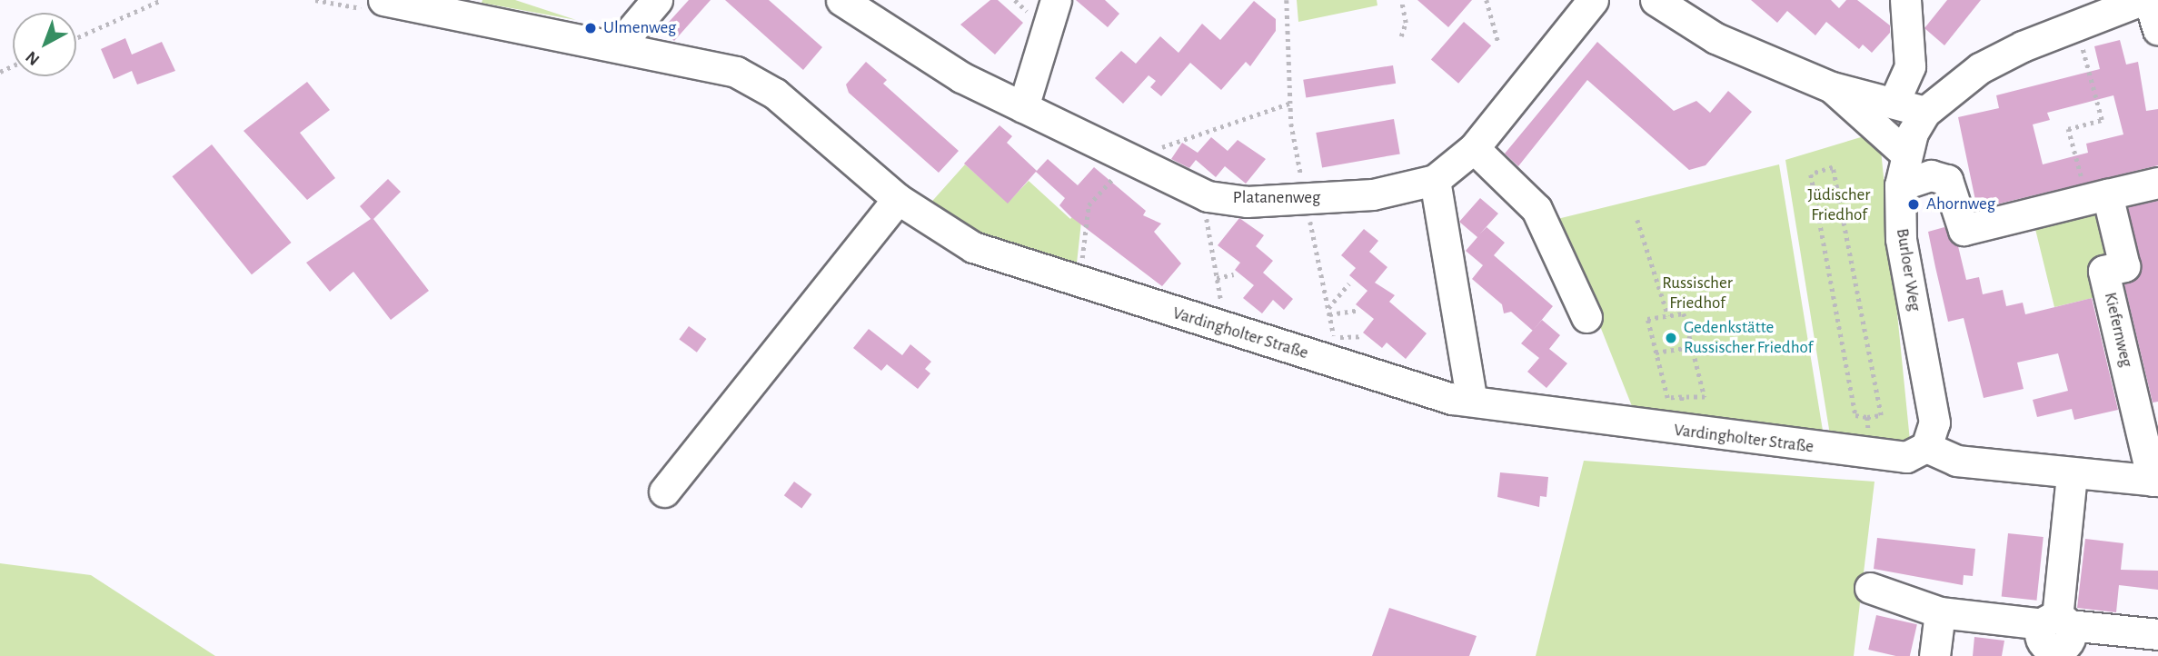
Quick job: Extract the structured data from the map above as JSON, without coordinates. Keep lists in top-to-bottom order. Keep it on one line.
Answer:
{"streets":{"street":["Platanenweg","Burloer Weg","Kiefernweg","Vardingholter Straße"]},"crossings":[["Burloer Weg","Vardingholter Straße"]],"parks":["Jüdischer Friedhof","Russischer Friedhof"],"places":["Ulmenweg","Ahornweg","Gedenkstätte Russischer Friedhof"],"north":"bottom left"}
